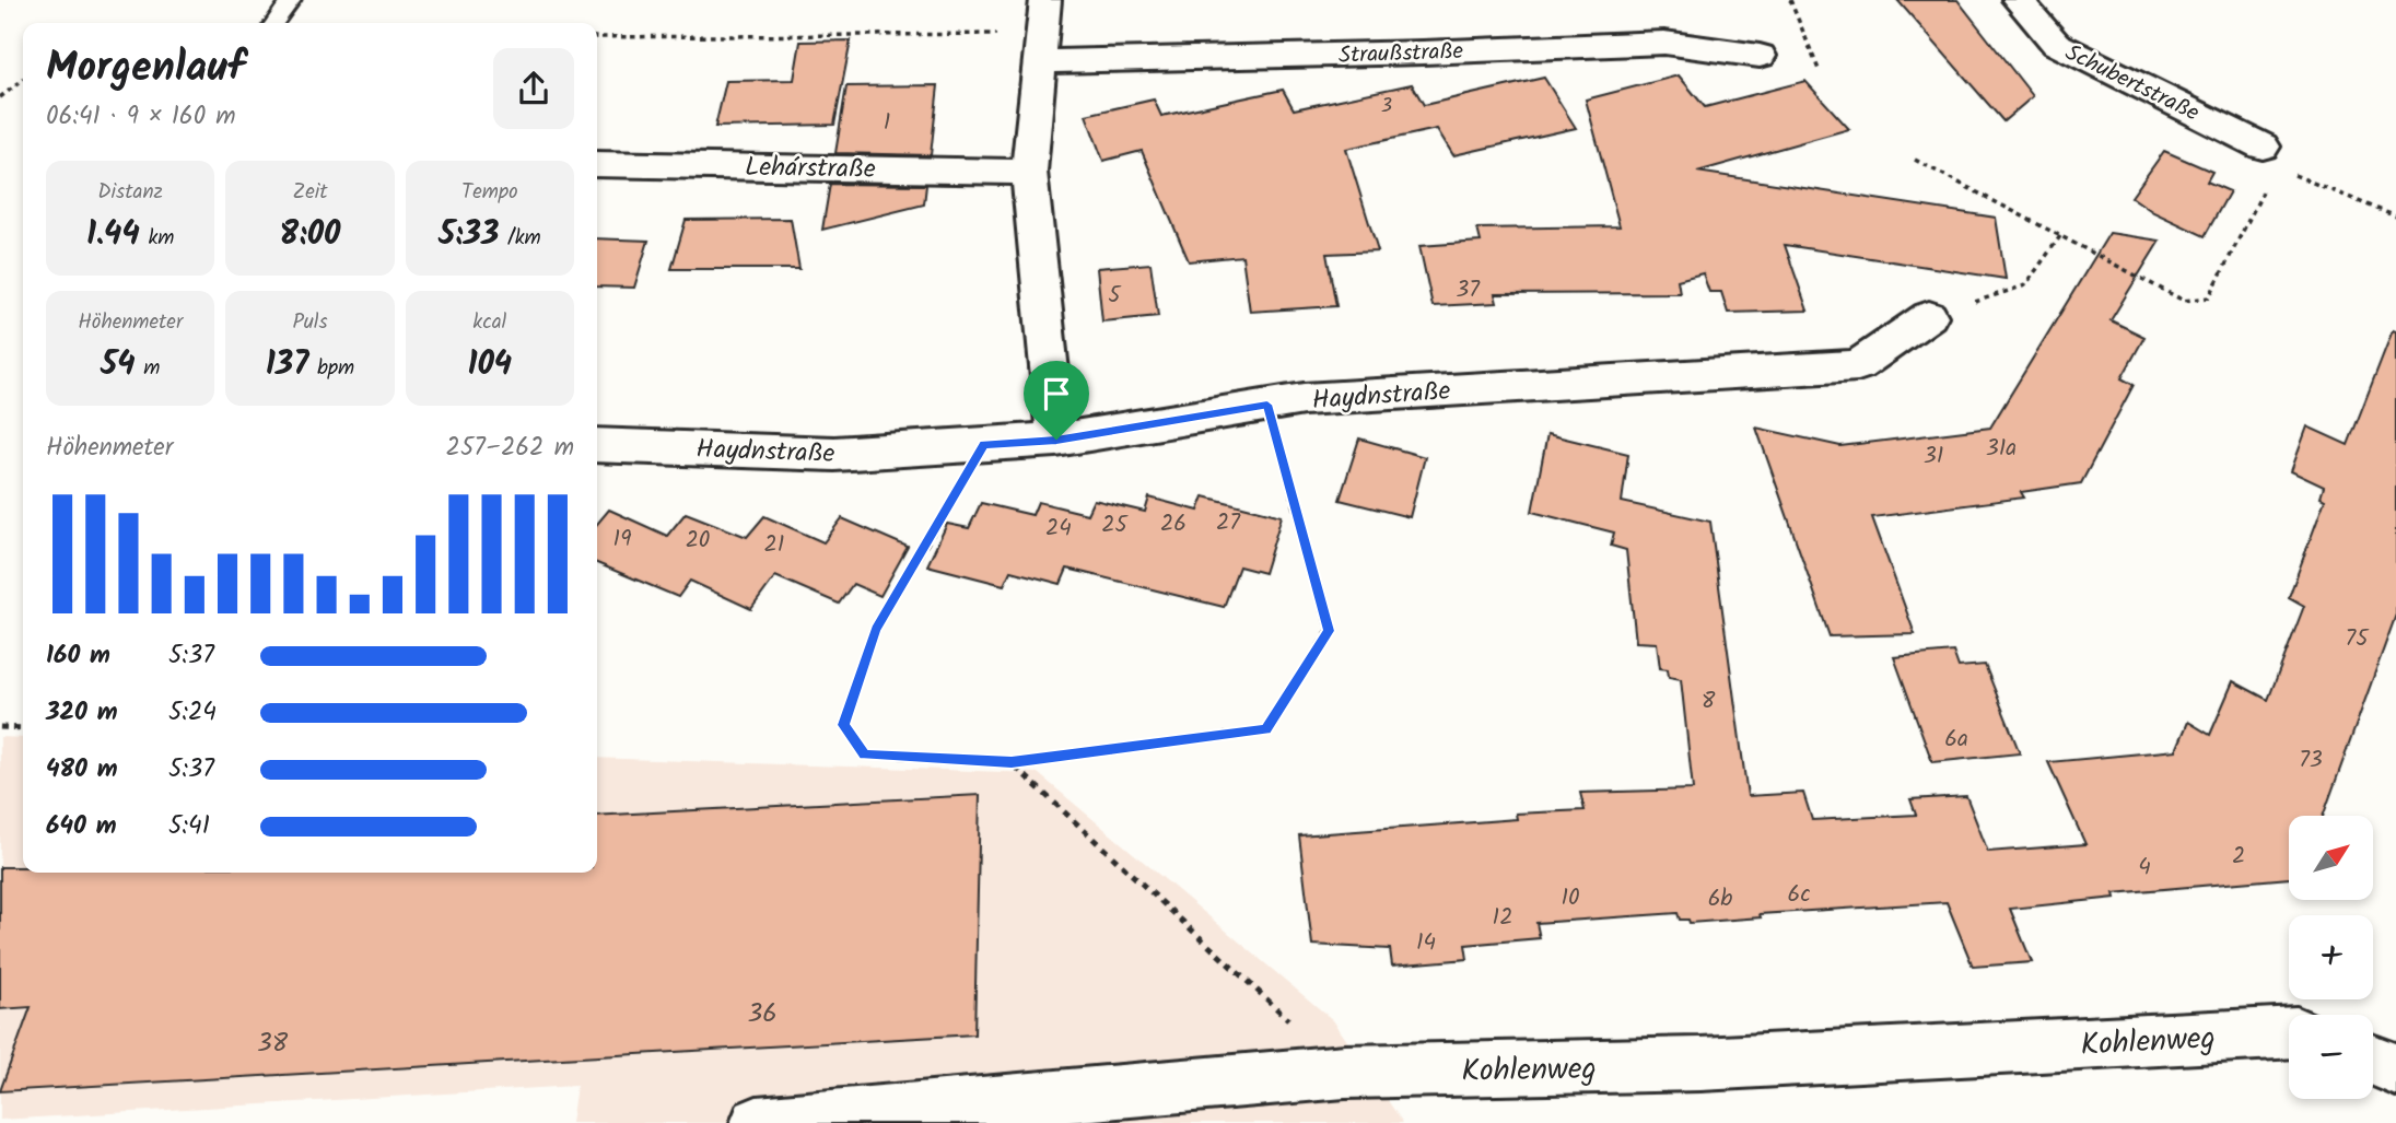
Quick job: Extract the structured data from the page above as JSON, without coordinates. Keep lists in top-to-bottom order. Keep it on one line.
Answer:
{"streets":{"street":["Straußstraße","Schubertstraße","Lehárstraße","Haydnstraße","Kohlenweg"]},"house_numbers":["3","1","37","5","31a","31","27","26","25","24","19","20","21","75","8","6a","73","2","4","6c","10","6b","12","14","36","38"],"north":"top right","page":{"heading":["Morgenlauf","06:41 · 9 × 160 m"],"stats":[["Distanz","1.44 km"],["Zeit","8:00"],["Tempo","5:33 /km"],["Höhenmeter","54 m"],["Puls","137 bpm"],["kcal","104"]],"chart":["Höhenmeter","257–262 m"],"list":[{"name":"160 m","note":"5:37"},{"name":"320 m","note":"5:24"},{"name":"480 m","note":"5:37"},{"name":"640 m","note":"5:41"}],"map_buttons":["+","−"]}}
